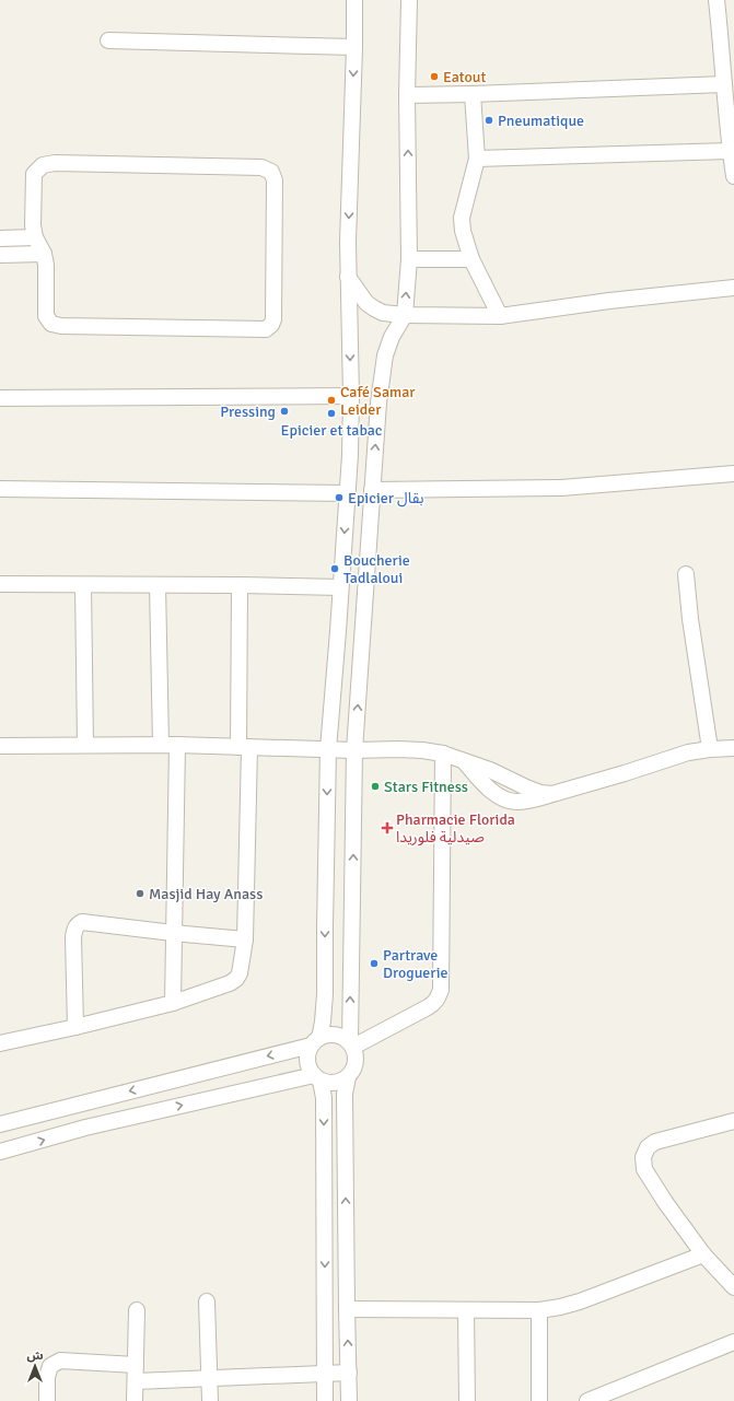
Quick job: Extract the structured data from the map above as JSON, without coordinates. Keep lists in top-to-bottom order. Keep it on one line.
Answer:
{"places":{"other":["Eatout","Pneumatique","Café Samar Leider","Pressing","Epicier et tabac","Epicier بقال","Boucherie Tadlaloui","Stars Fitness","Masjid Hay Anass","Partrave Droguerie"],"health":["Pharmacie Florida صيدلية فلوريدا"]},"north":"top"}
